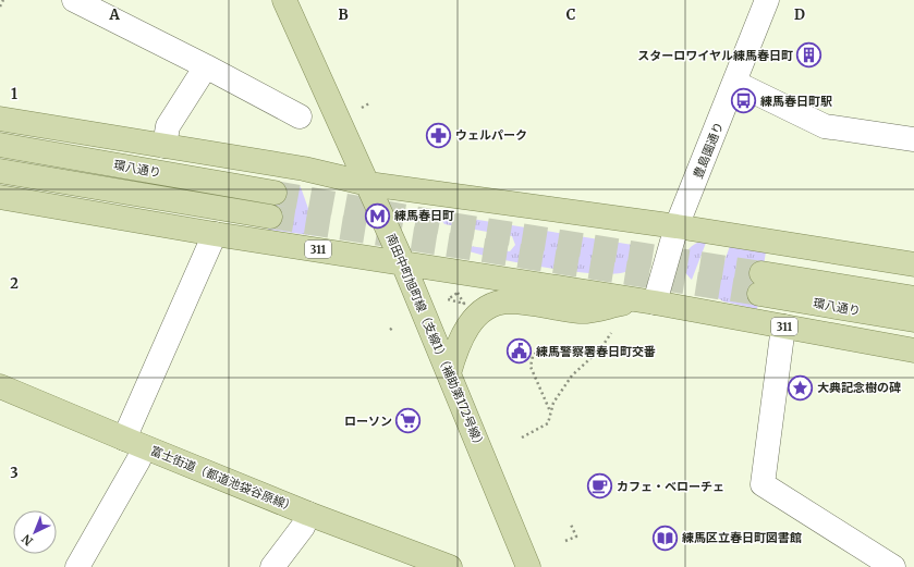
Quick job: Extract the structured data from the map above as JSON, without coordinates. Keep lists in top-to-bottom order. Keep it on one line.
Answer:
{"streets":{"main road":["環八通り","311","南田中町旭町線（支線1）（補助第172号線）","富士街道（都道池袋谷原線）"],"street":["豊島園通り"]},"crossings":[["豊島園通り","311"],["311","南田中町旭町線（支線1）（補助第172号線）"]],"places":{"building":["スターロワイヤル練馬春日町"],"bus stop":["練馬春日町駅"],"pharmacy":["ウェルパーク"],"metro station":["練馬春日町"],"public building":["練馬警察署春日町交番"],"place":["大典記念樹の碑"],"supermarket":["ローソン"],"cafe":["カフェ・ベローチェ"],"library":["練馬区立春日町図書館"]},"north":"bottom left","grid":{"columns":["A","B","C","D"],"rows":["1","2","3"]}}
